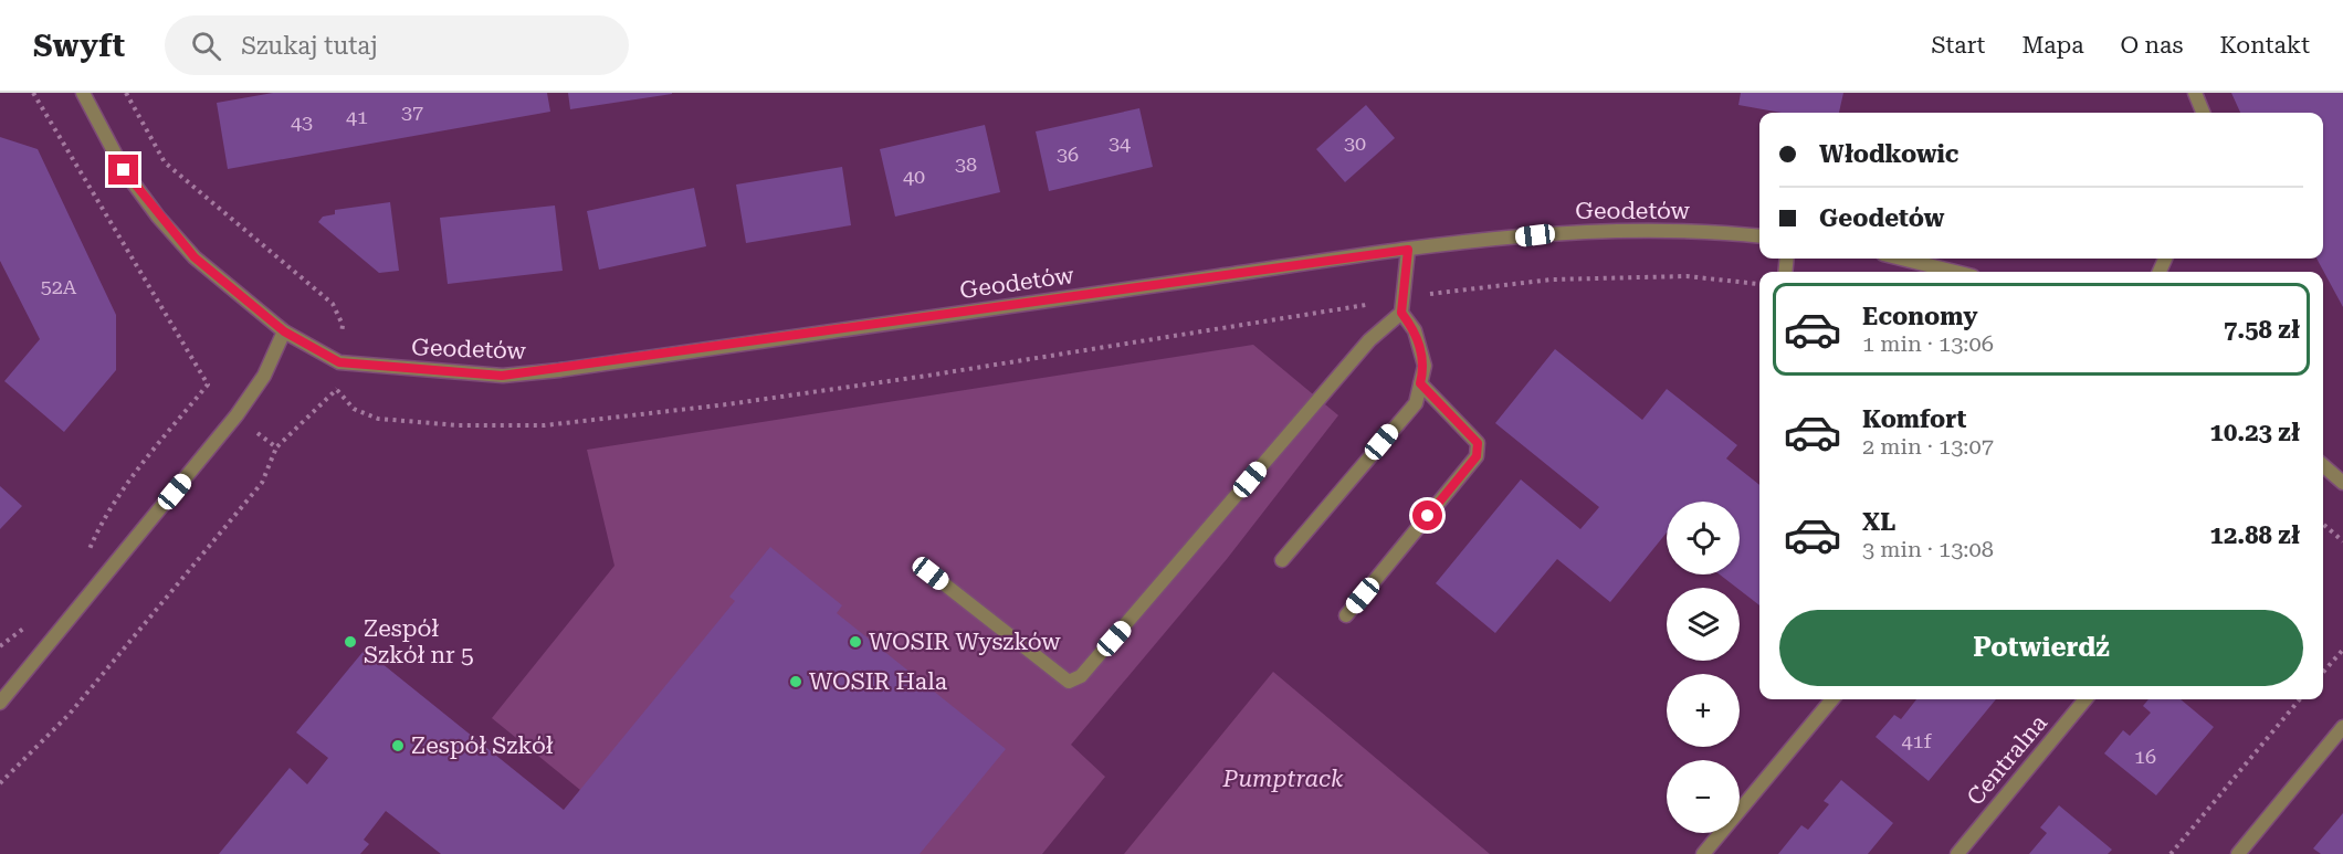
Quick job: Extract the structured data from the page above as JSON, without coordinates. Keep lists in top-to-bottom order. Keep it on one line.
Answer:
{"streets":{"street":["Geodetów","Centralna"]},"parks":["Pumptrack"],"places":["Zespół Szkół nr 5","WOSIR Wyszków","WOSIR Hala","Zespół Szkół"],"house_numbers":["37","41","43","34","30","36","38","40","52A","41f","16"],"page":{"header":"Swyft","search":"Szukaj tutaj","nav":["Start","Mapa","O nas","Kontakt"],"banner":["Włodkowic","Geodetów"],"list":[{"name":"Economy","note":"1 min · 13:06","value":"7.58 zł"},{"name":"Komfort","note":"2 min · 13:07","value":"10.23 zł"},{"name":"XL","note":"3 min · 13:08","value":"12.88 zł"}],"map_buttons":["+","−"],"buttons":"Potwierdź"}}
